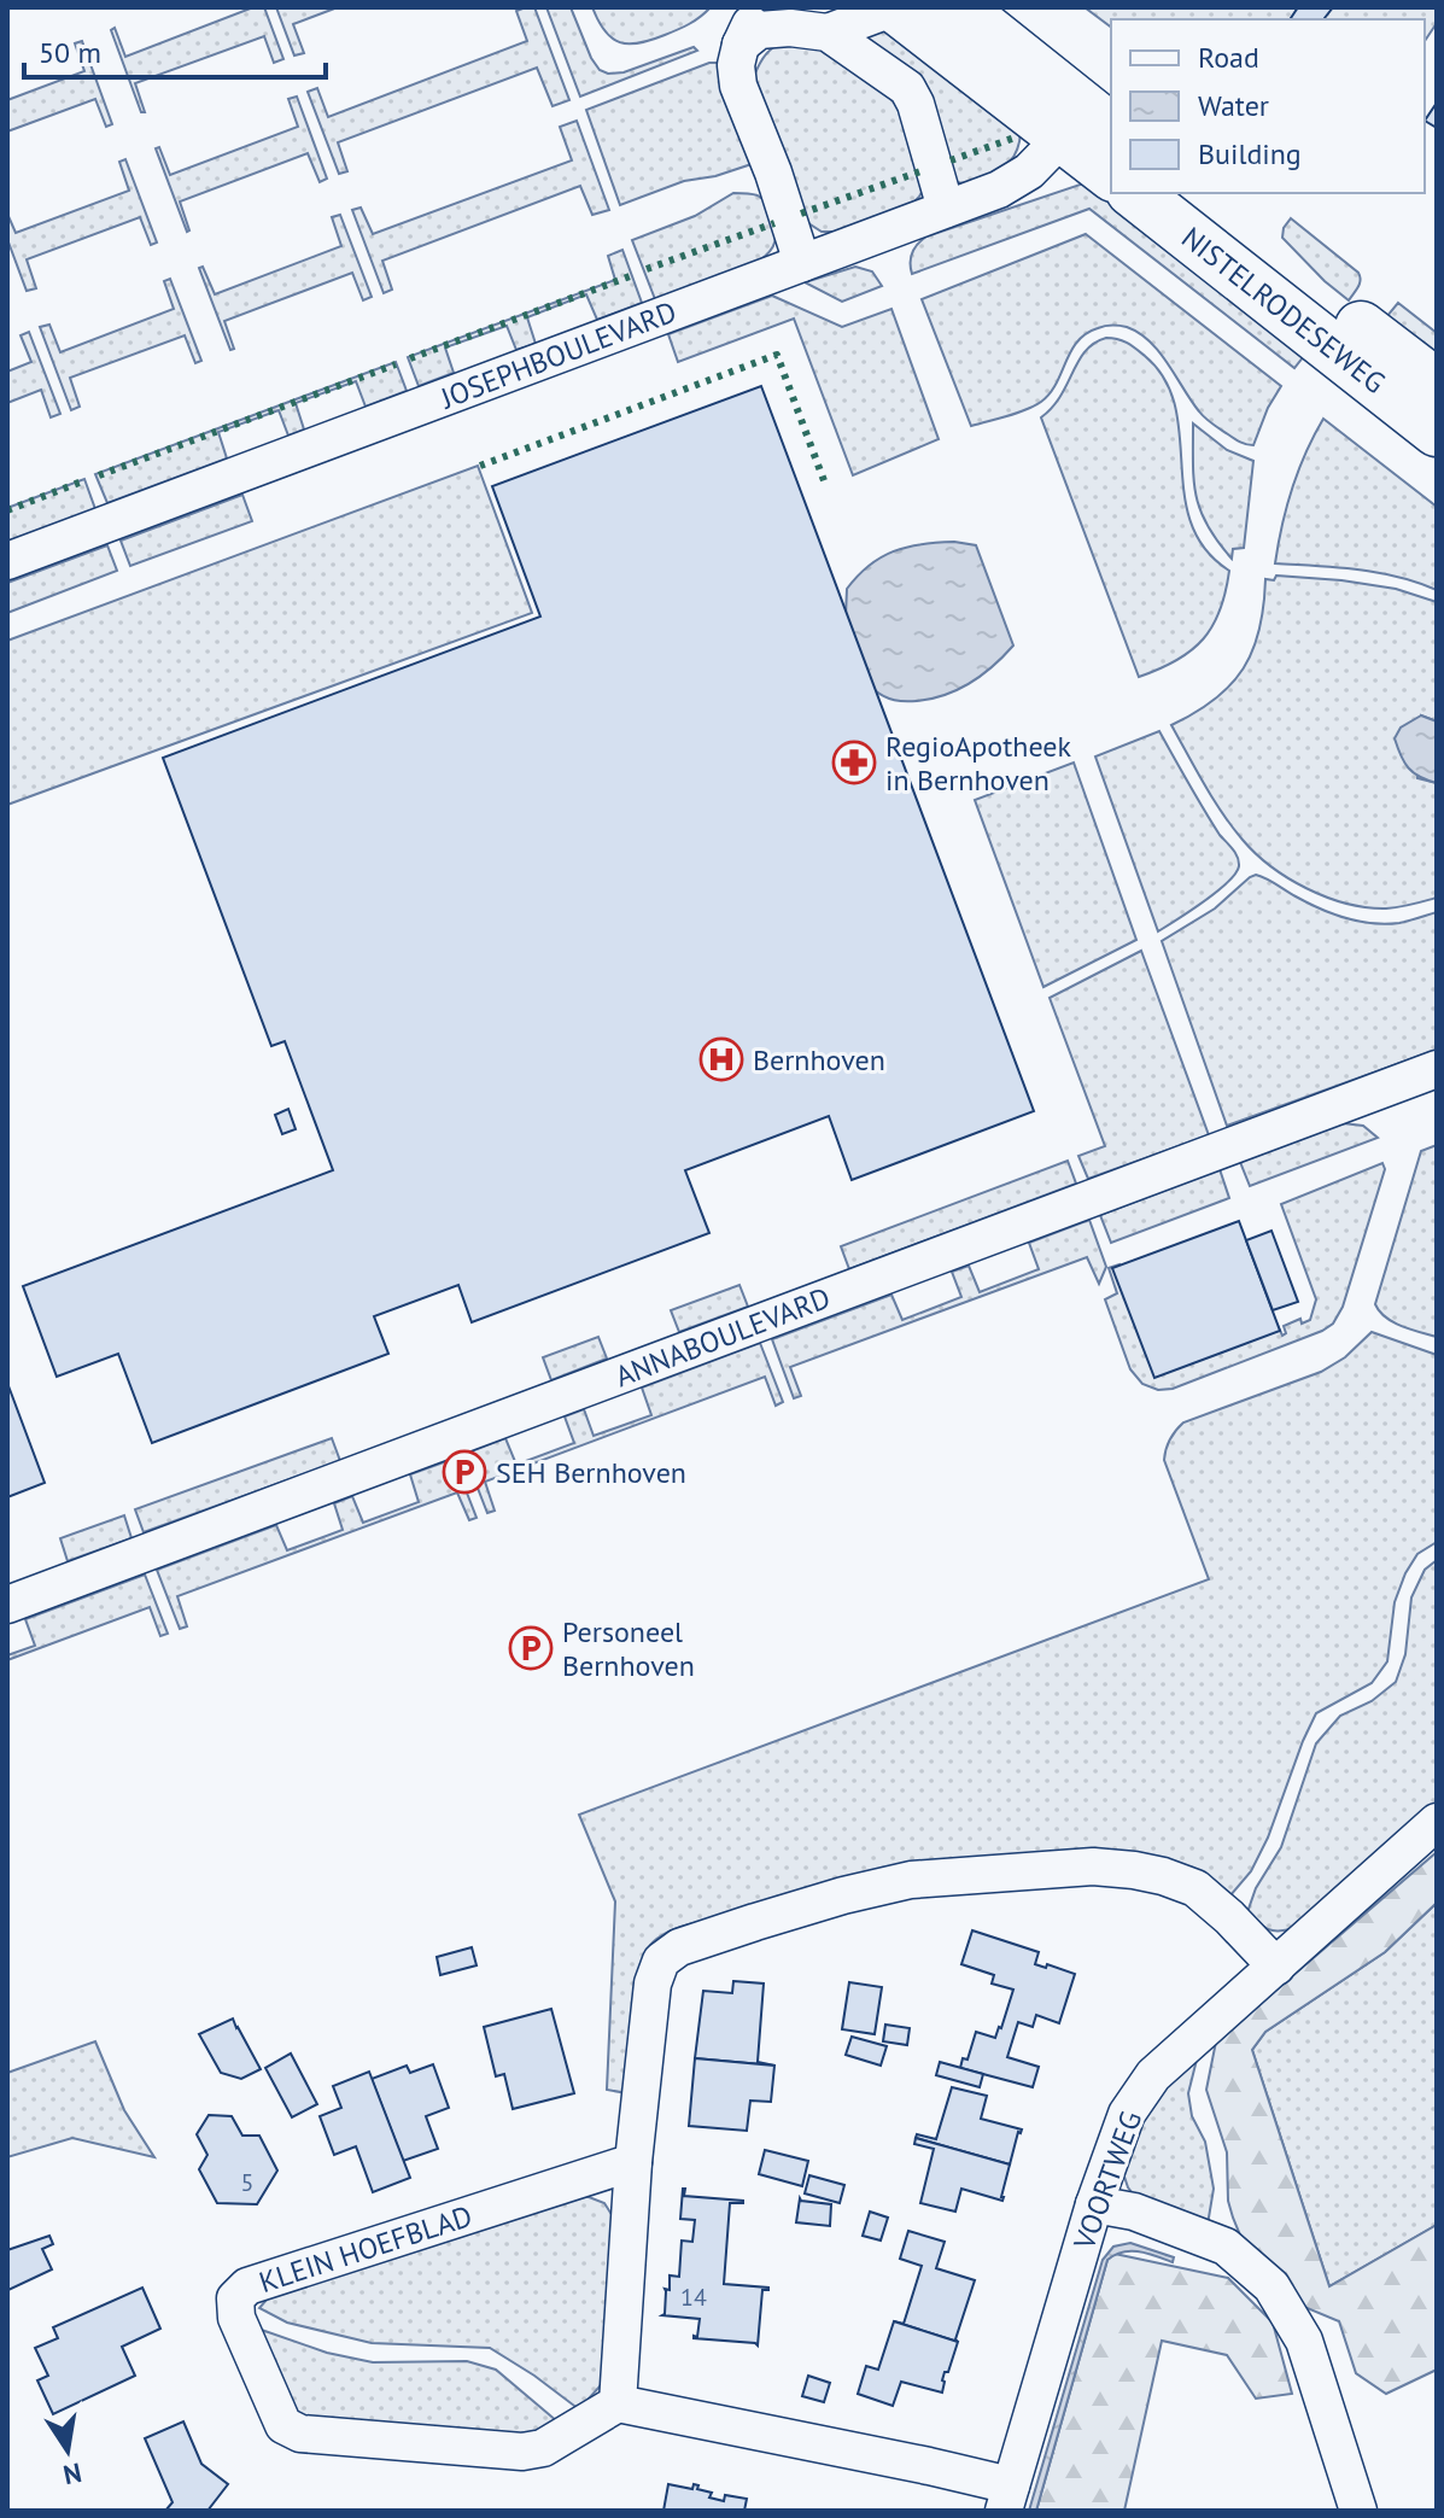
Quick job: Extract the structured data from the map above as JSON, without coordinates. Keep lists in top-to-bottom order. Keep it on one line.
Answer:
{"streets":{"street":["NISTELRODESEWEG","JOSEPHBOULEVARD","ANNABOULEVARD","VOORTWEG","KLEIN HOEFBLAD"]},"places":{"pharmacy":["RegioApotheek in Bernhoven"],"hospital":["Bernhoven"],"parking":["SEH Bernhoven","Personeel Bernhoven"]},"house_numbers":["5","14"],"legend":["Road","Water","Building"],"scale_bar":"50 m","north":"bottom"}
